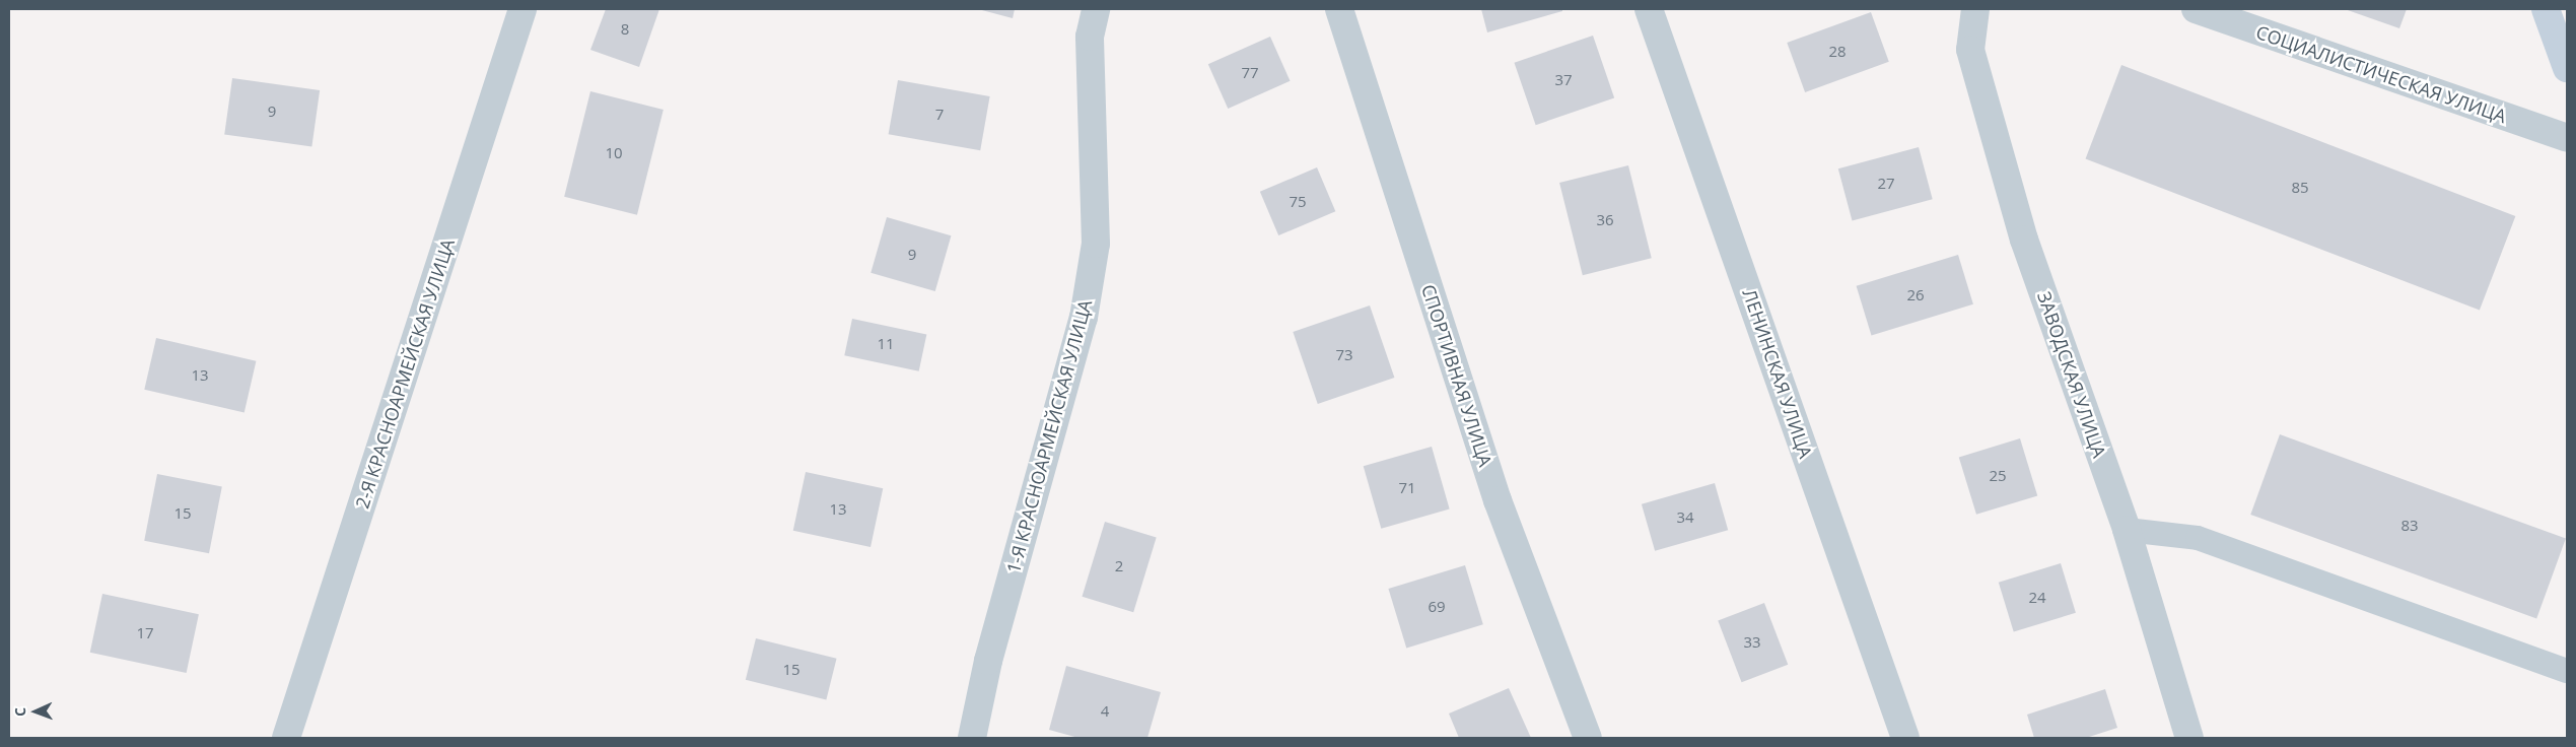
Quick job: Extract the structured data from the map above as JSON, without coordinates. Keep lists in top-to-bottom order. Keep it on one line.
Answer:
{"streets":{"street":["СОЦИАЛИСТИЧЕСКАЯ УЛИЦА","2-Я КРАСНОАРМЕЙСКАЯ УЛИЦА","ЛЕНИНСКАЯ УЛИЦА","ЗАВОДСКАЯ УЛИЦА","СПОРТИВНАЯ УЛИЦА","1-Я КРАСНОАРМЕЙСКАЯ УЛИЦА"]},"house_numbers":["8","28","77","37","9","7","10","27","85","75","36","9","26","11","73","13","25","71","13","15","34","83","2","24","69","17","33","15","4"],"north":"left"}
